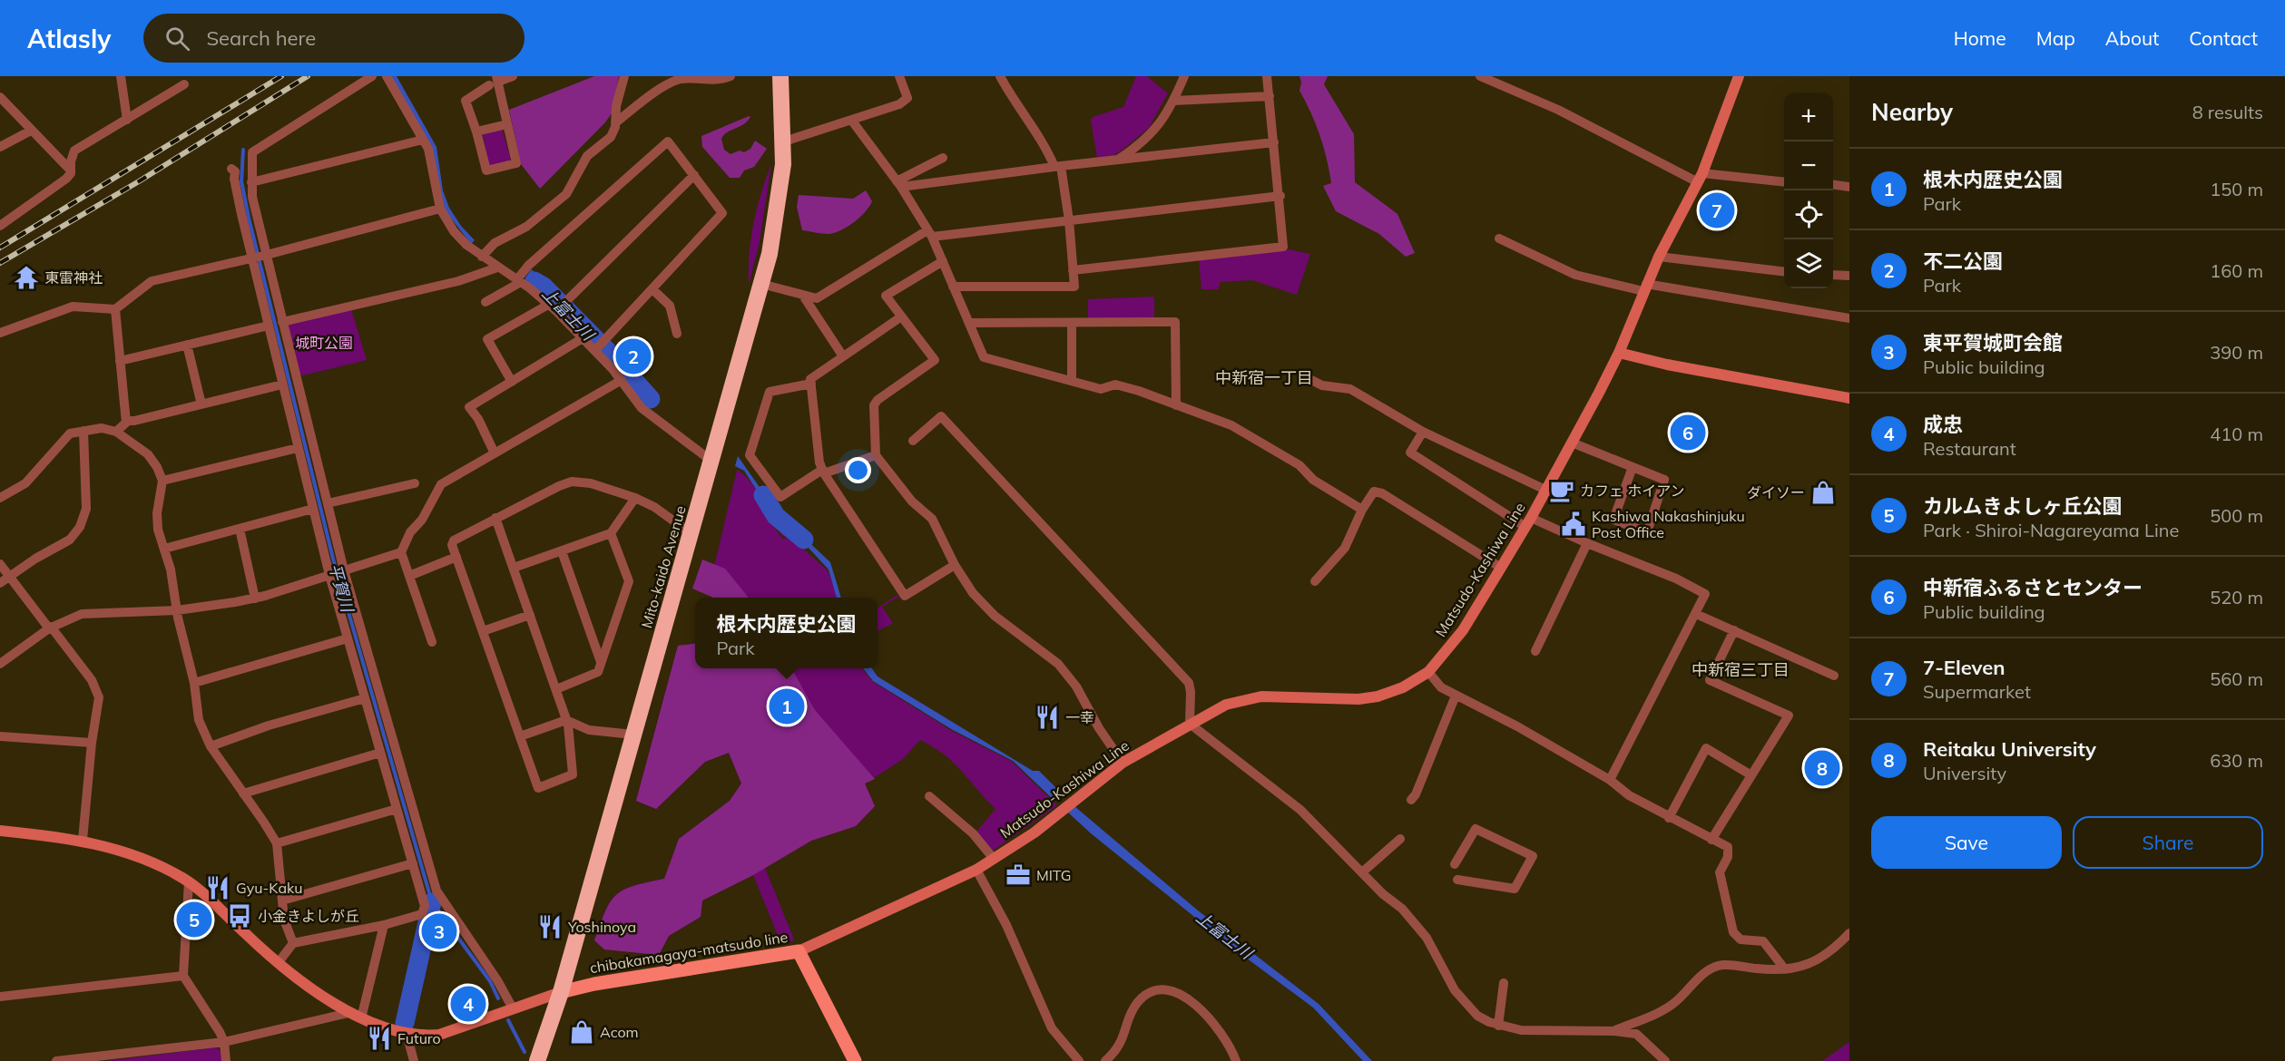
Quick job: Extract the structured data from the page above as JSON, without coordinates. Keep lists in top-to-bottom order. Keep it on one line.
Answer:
{"streets":{"highway":["Mito-kaido Avenue"],"main road":["Matsudo-Kashiwa Line","chibakamagaya-matsudo line"]},"crossings":[["Mito-kaido Avenue","chibakamagaya-matsudo line"],["Matsudo-Kashiwa Line","chibakamagaya-matsudo line"]],"districts":["中新宿一丁目","中新宿三丁目"],"water":["上富士川","平賀川"],"parks":["城町公園"],"places":{"temple":["東雷神社"],"cafe":["カフェ ホイアン"],"shop":["ダイソー","Acom"],"public building":["Kashiwa Nakashinjuku Post Office"],"restaurant":["一幸","Gyu-Kaku","Yoshinoya","Futuro"],"office":["MITG"],"bus stop":["小金きよしが丘"]},"page":{"header":"Atlasly","search":"Search here","nav":["Home","Map","About","Contact"],"heading":["Nearby","8 results"],"map_buttons":["+","−"],"list":[{"mark":"1","name":"根木内歴史公園","note":"Park","value":"150 m"},{"mark":"2","name":"不二公園","note":"Park","value":"160 m"},{"mark":"3","name":"東平賀城町会館","note":"Public building","value":"390 m"},{"mark":"4","name":"成忠","note":"Restaurant","value":"410 m"},{"mark":"5","name":"カルムきよしヶ丘公園","note":"Park · Shiroi-Nagareyama Line","value":"500 m"},{"mark":"6","name":"中新宿ふるさとセンター","note":"Public building","value":"520 m"},{"mark":"7","name":"7-Eleven","note":"Supermarket","value":"560 m"},{"mark":"8","name":"Reitaku University","note":"University","value":"630 m"}],"pins":["7","2","6","1","8","5","3","4"],"popup":["根木内歴史公園","Park"],"buttons":["Save","Share"]}}
